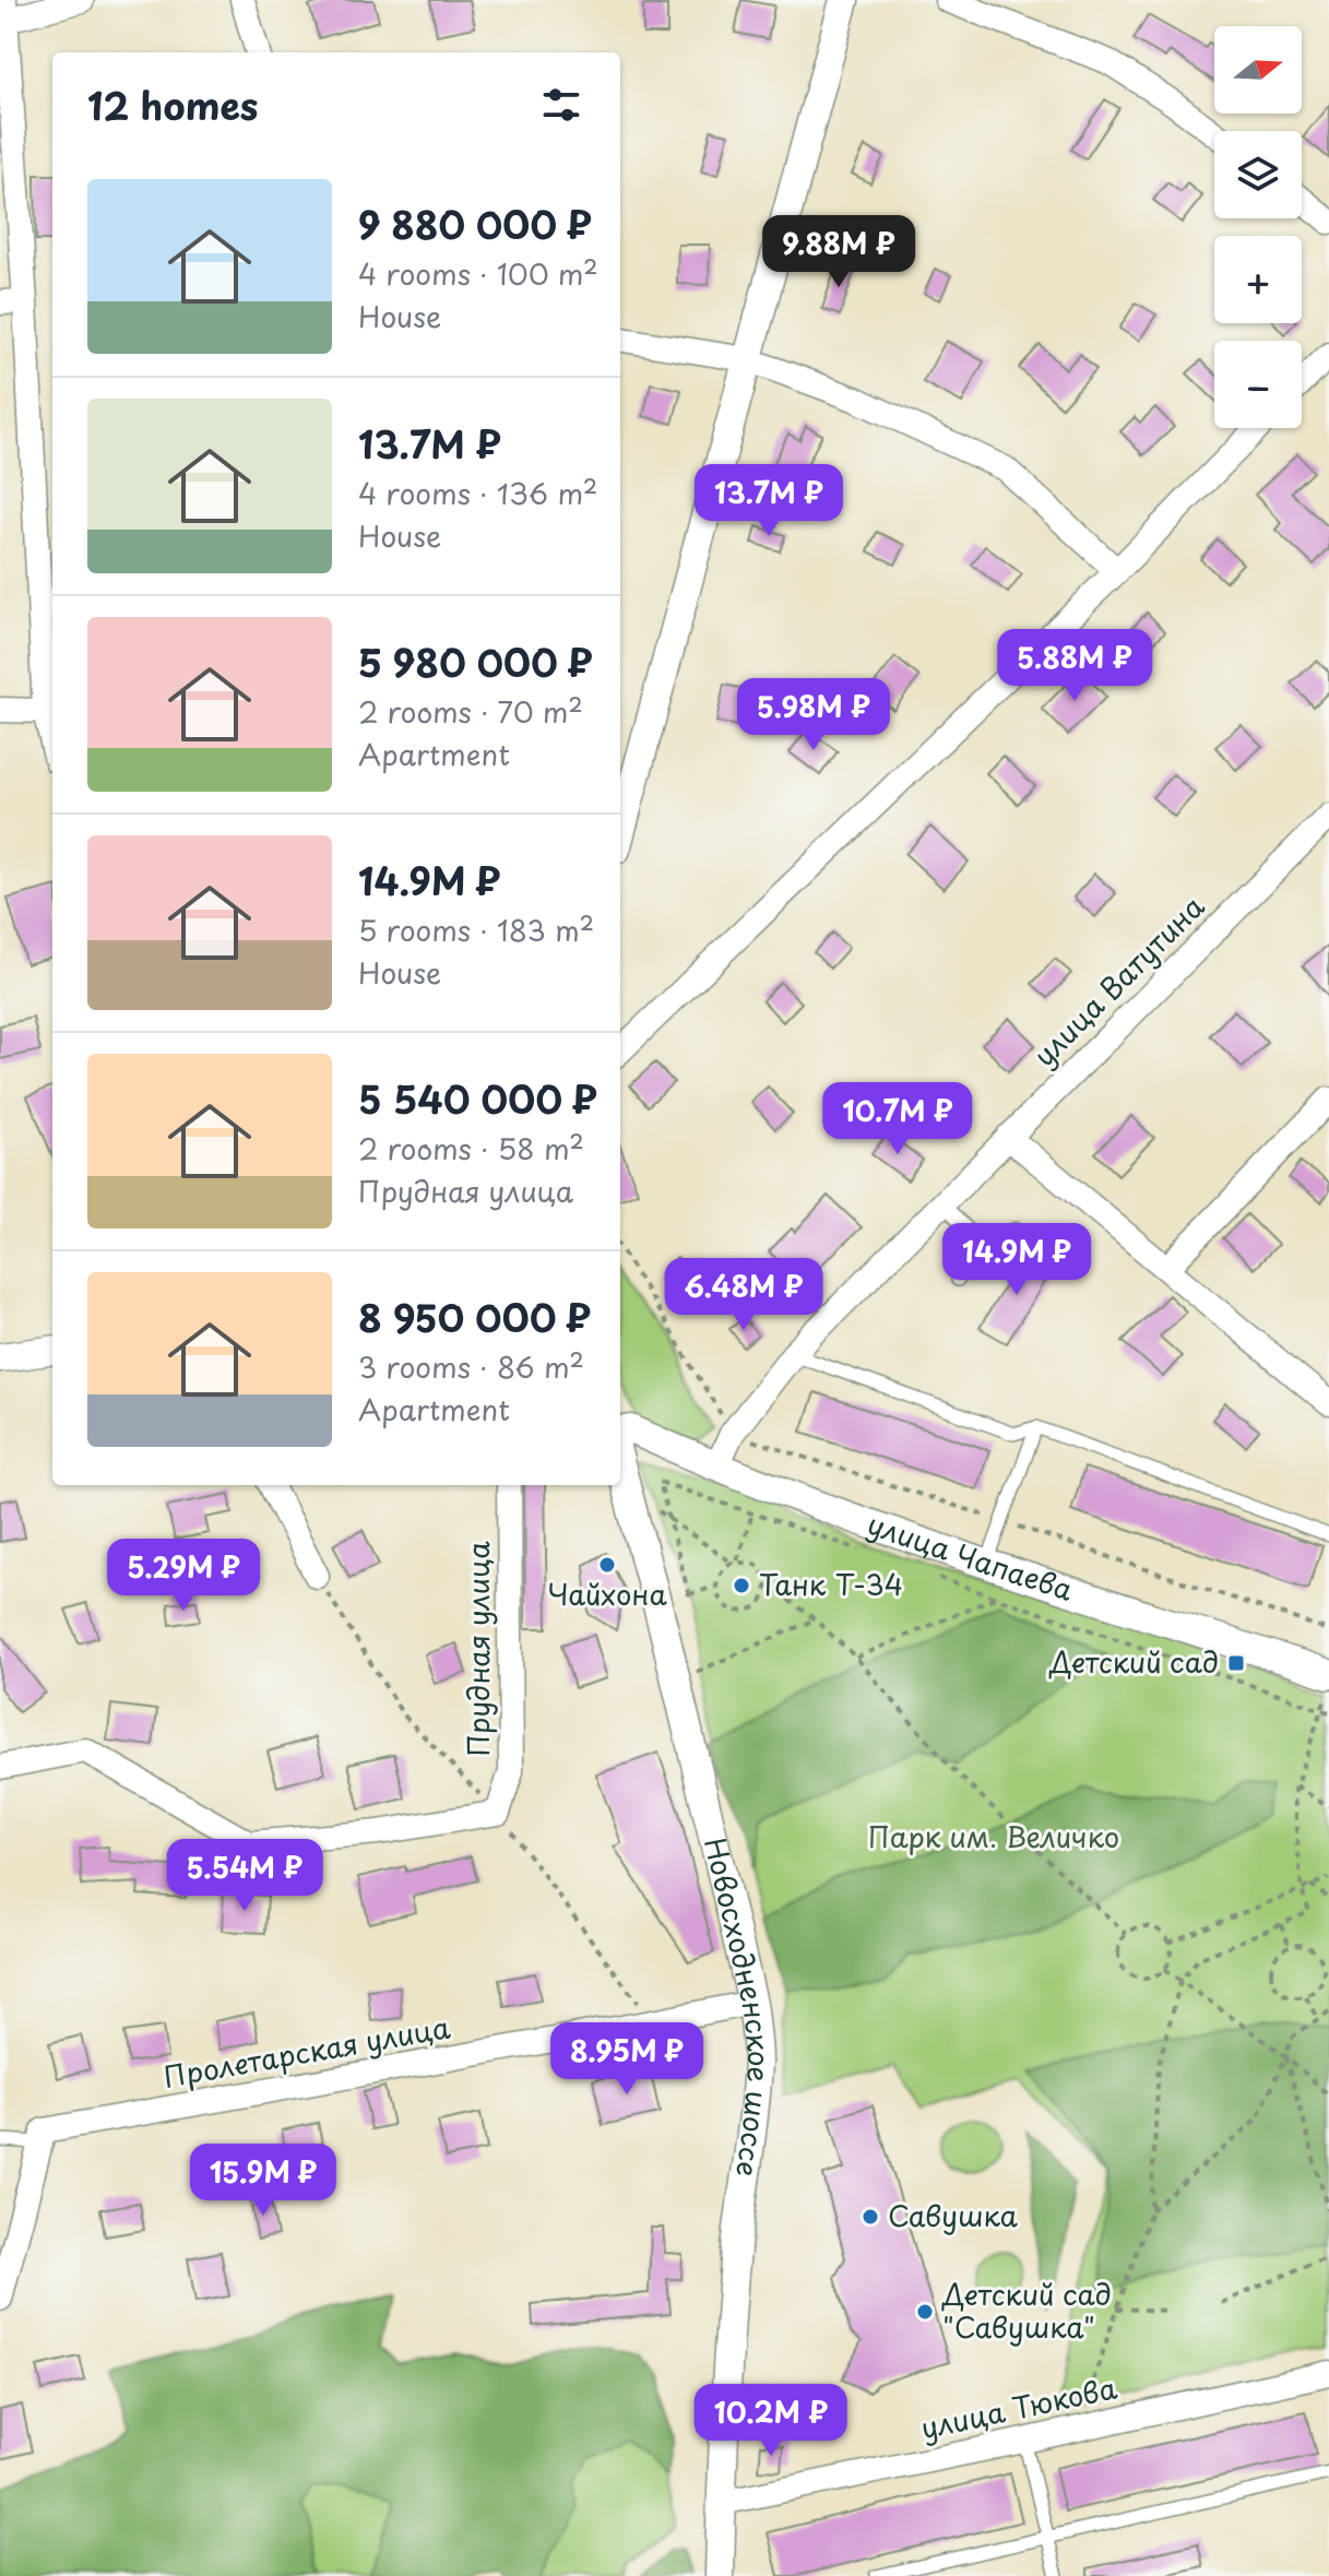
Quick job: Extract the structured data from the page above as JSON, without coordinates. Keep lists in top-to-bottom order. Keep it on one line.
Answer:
{"streets":{"street":["улица Ватутина","улица Чапаева","Прудная улица","Новосходненское шоссе","Пролетарская улица","улица Тюкова"]},"crossings":[["улица Ватутина","улица Чапаева"],["Новосходненское шоссе","Пролетарская улица"],["Новосходненское шоссе","улица Тюкова"]],"parks":["Парк им. Величко"],"places":{"other":["Чайхона","Танк Т-34","Савушка","Детский сад \"Савушка\""],"transit":["Детский сад"]},"north":"right","page":{"map_buttons":["+","−"],"heading":"12 homes","list":[{"name":"9 880 000 ₽","note":"4 rooms · 100 m² · House"},{"name":"13.7M ₽","note":"4 rooms · 136 m² · House"},{"name":"5 980 000 ₽","note":"2 rooms · 70 m² · Apartment"},{"name":"14.9M ₽","note":"5 rooms · 183 m² · House"},{"name":"5 540 000 ₽","note":"2 rooms · 58 m² · Прудная улица"},{"name":"8 950 000 ₽","note":"3 rooms · 86 m² · Apartment"}],"price":["9.88M ₽","13.7M ₽","5.88M ₽","5.98M ₽","10.7M ₽","14.9M ₽","6.48M ₽","5.29M ₽","5.54M ₽","8.95M ₽","15.9M ₽","10.2M ₽"]}}
